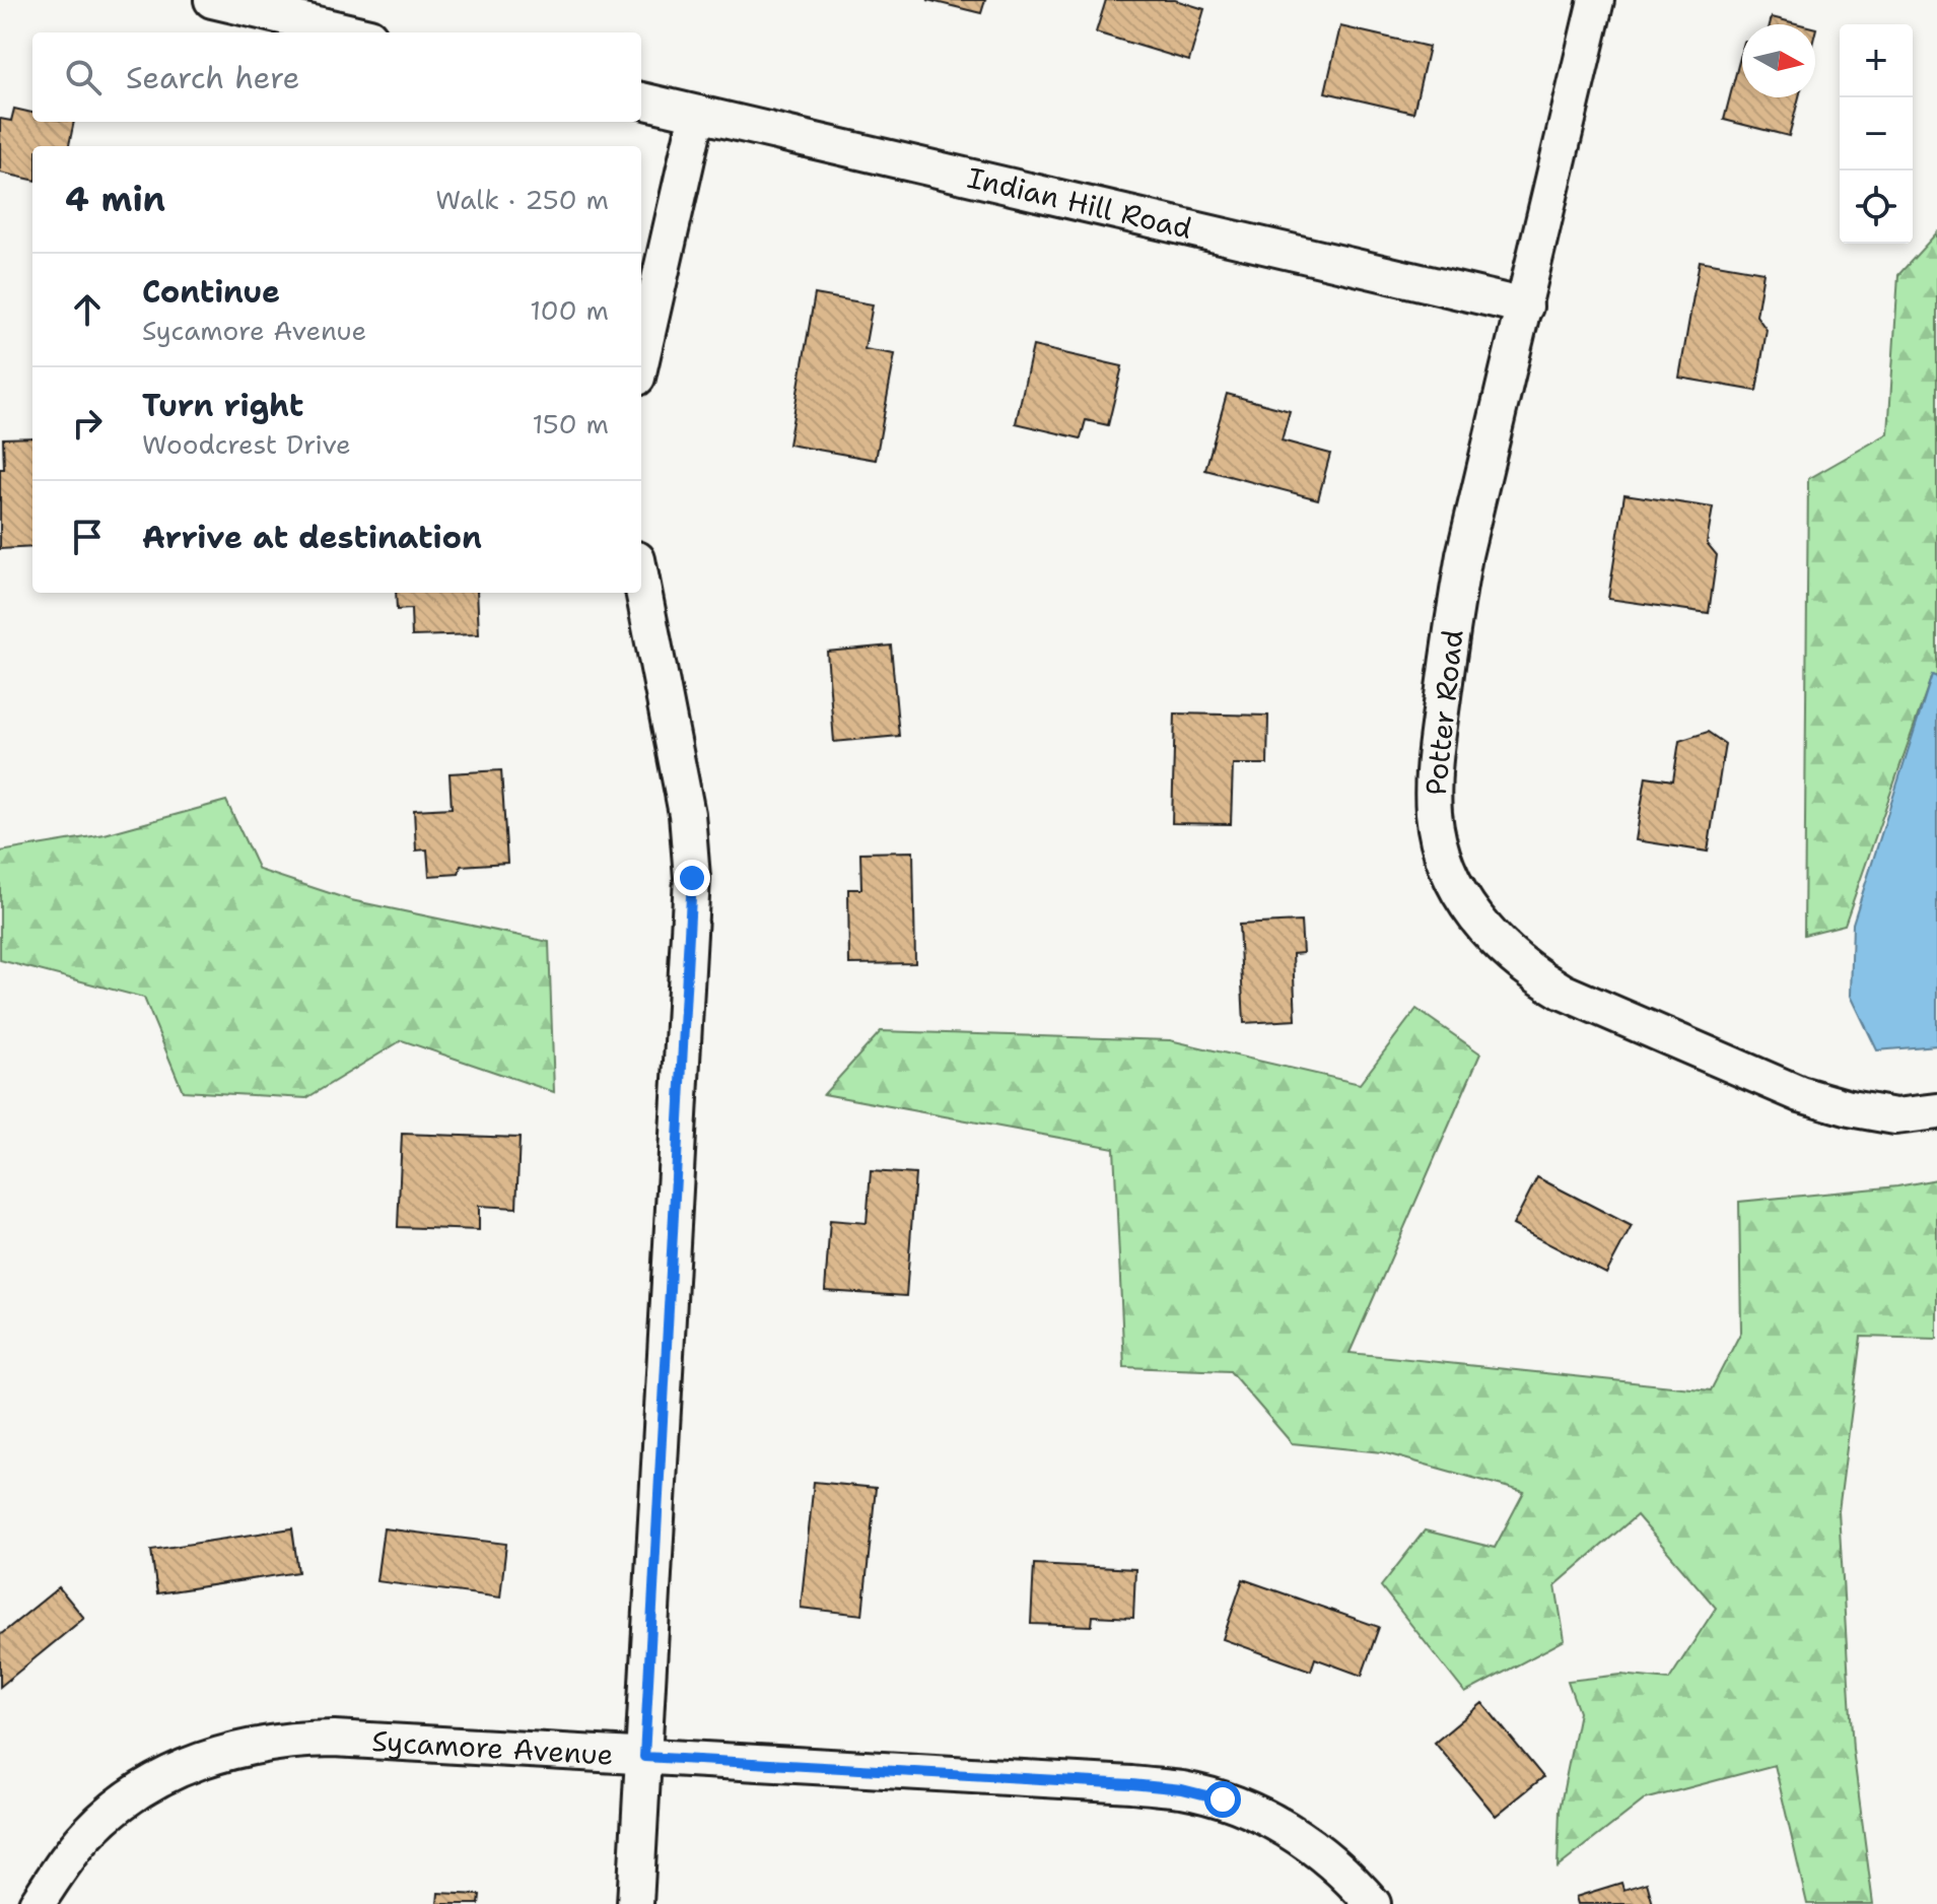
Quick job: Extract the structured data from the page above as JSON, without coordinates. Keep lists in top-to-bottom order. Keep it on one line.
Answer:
{"streets":{"street":["Indian Hill Road","Potter Road","Sycamore Avenue"]},"crossings":[["Indian Hill Road","Potter Road"]],"north":"right","page":{"map_buttons":["+","−"],"search":"Search here","heading":["4 min","Walk · 250 m"],"list":[["Continue","Sycamore Avenue","100 m"],["Turn right","Woodcrest Drive","150 m"],"Arrive at destination"]}}
